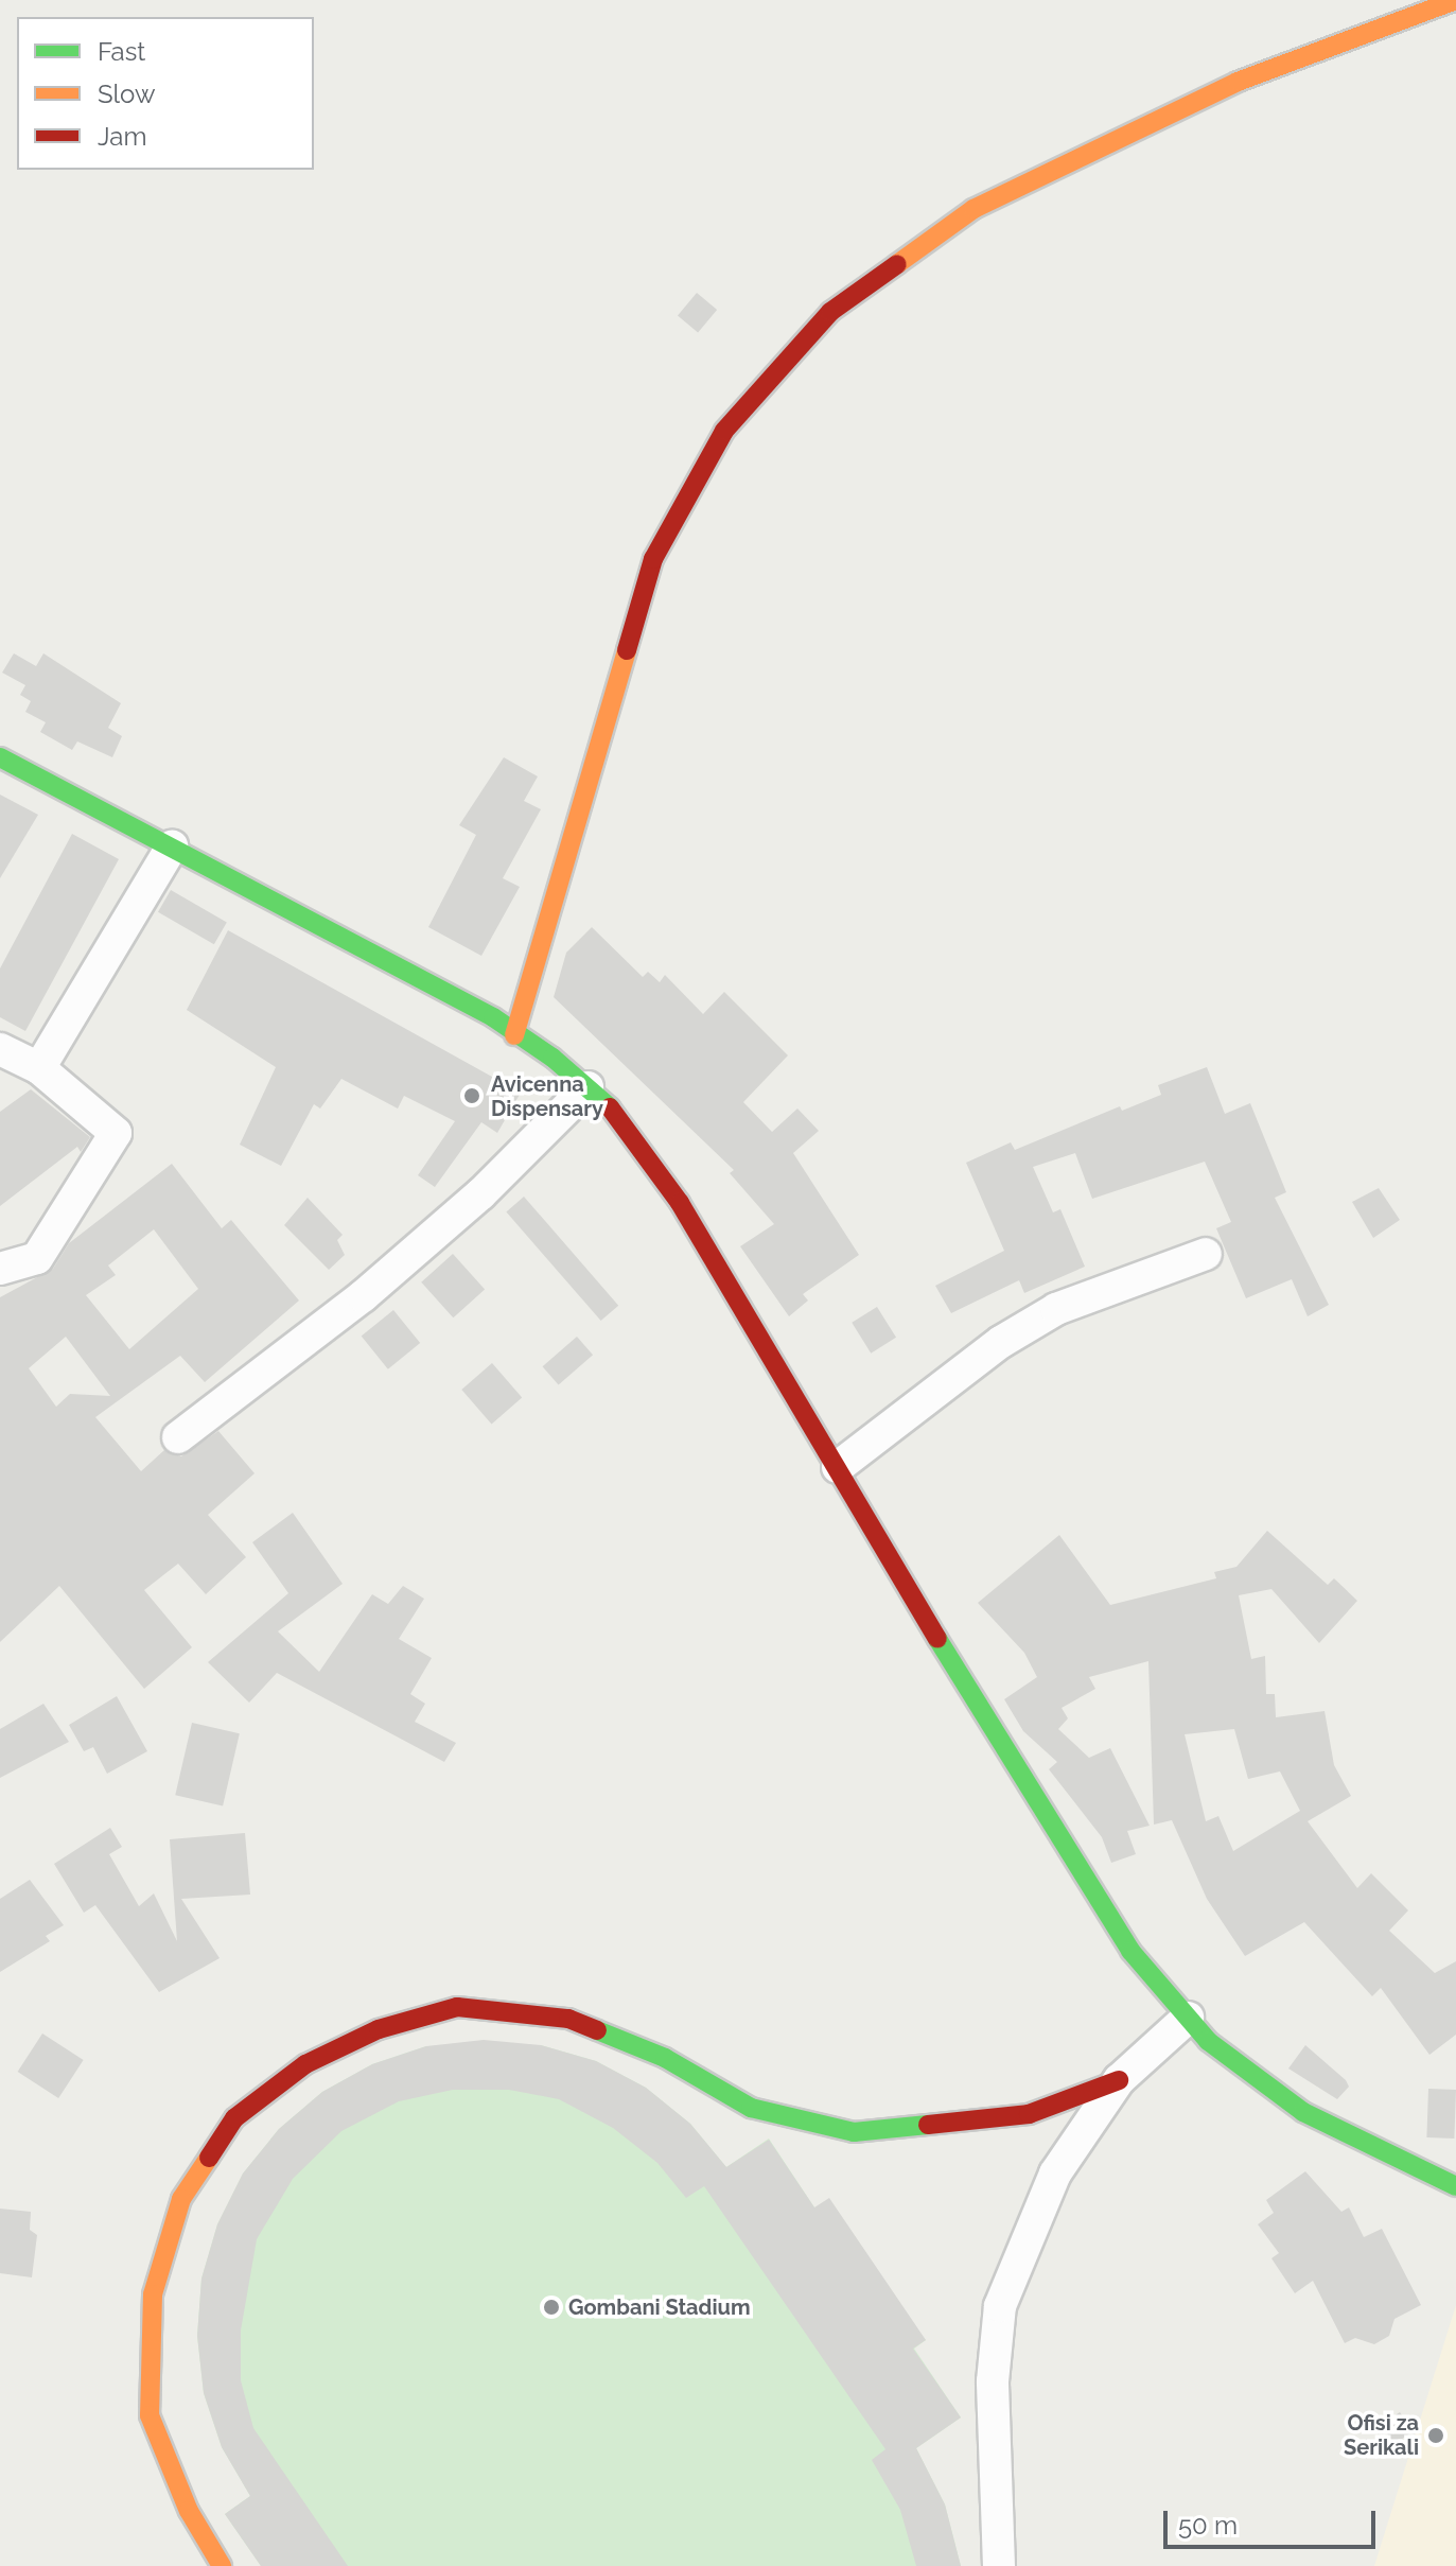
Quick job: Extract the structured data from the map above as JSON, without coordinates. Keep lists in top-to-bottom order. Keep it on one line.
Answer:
{"places":["Avicenna Dispensary","Gombani Stadium","Ofisi za Serikali"],"legend":["Fast","Slow","Jam"],"scale_bar":"50 m"}
